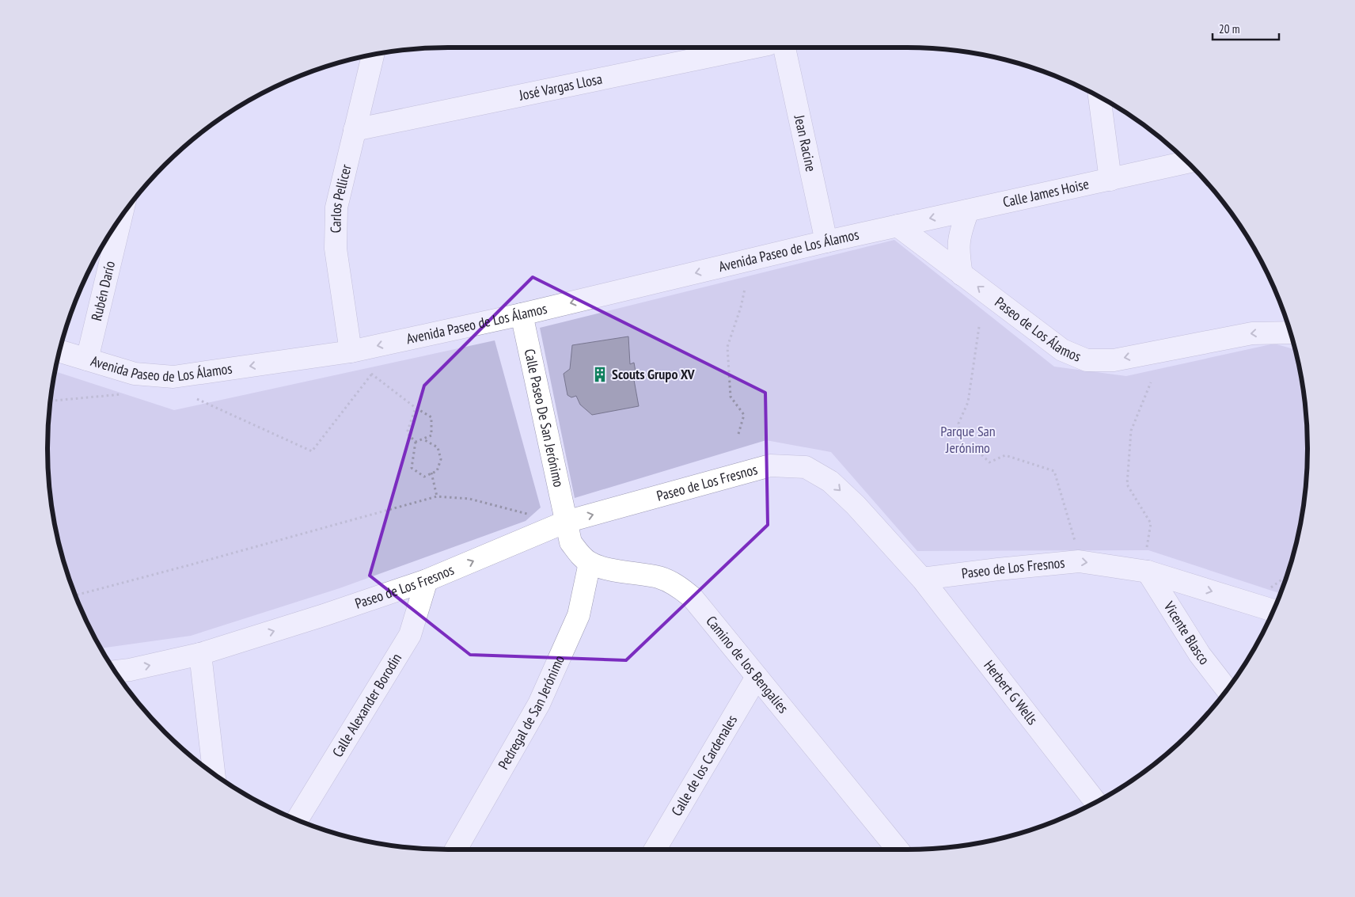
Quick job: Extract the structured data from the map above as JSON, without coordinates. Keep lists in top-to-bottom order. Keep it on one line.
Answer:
{"streets":{"street":["José Vargas Llosa","Jean Racine","Calle James Hoise","Carlos Pellicer","Avenida Paseo de Los Álamos","Rubén Darío","Paseo de Los Álamos","Calle Paseo De San Jerónimo","Paseo de Los Fresnos","Vicente Blasco","Camino de los Bengalíes","Herbert G Wells","Calle Alexander Borodin","Pedregal de San Jerónimo","Calle de los Cardenales"]},"crossings":[["José Vargas Llosa","Carlos Pellicer"],["Jean Racine","Avenida Paseo de Los Álamos"],["Calle James Hoise","Avenida Paseo de Los Álamos"],["Calle James Hoise","Paseo de Los Álamos"],["Carlos Pellicer","Avenida Paseo de Los Álamos"],["Avenida Paseo de Los Álamos","Rubén Darío"],["Avenida Paseo de Los Álamos","Paseo de Los Álamos"],["Avenida Paseo de Los Álamos","Calle Paseo De San Jerónimo"],["Calle Paseo De San Jerónimo","Paseo de Los Fresnos"],["Calle Paseo De San Jerónimo","Camino de los Bengalíes"],["Paseo de Los Fresnos","Vicente Blasco"],["Paseo de Los Fresnos","Camino de los Bengalíes"],["Paseo de Los Fresnos","Herbert G Wells"],["Paseo de Los Fresnos","Calle Alexander Borodin"],["Camino de los Bengalíes","Pedregal de San Jerónimo"],["Camino de los Bengalíes","Calle de los Cardenales"]],"one_way":["Avenida Paseo de Los Álamos","Paseo de Los Álamos","Paseo de Los Fresnos"],"parks":["Parque San Jerónimo"],"places":{"building":["Scouts Grupo XV"]},"scale_bar":"20 m"}
